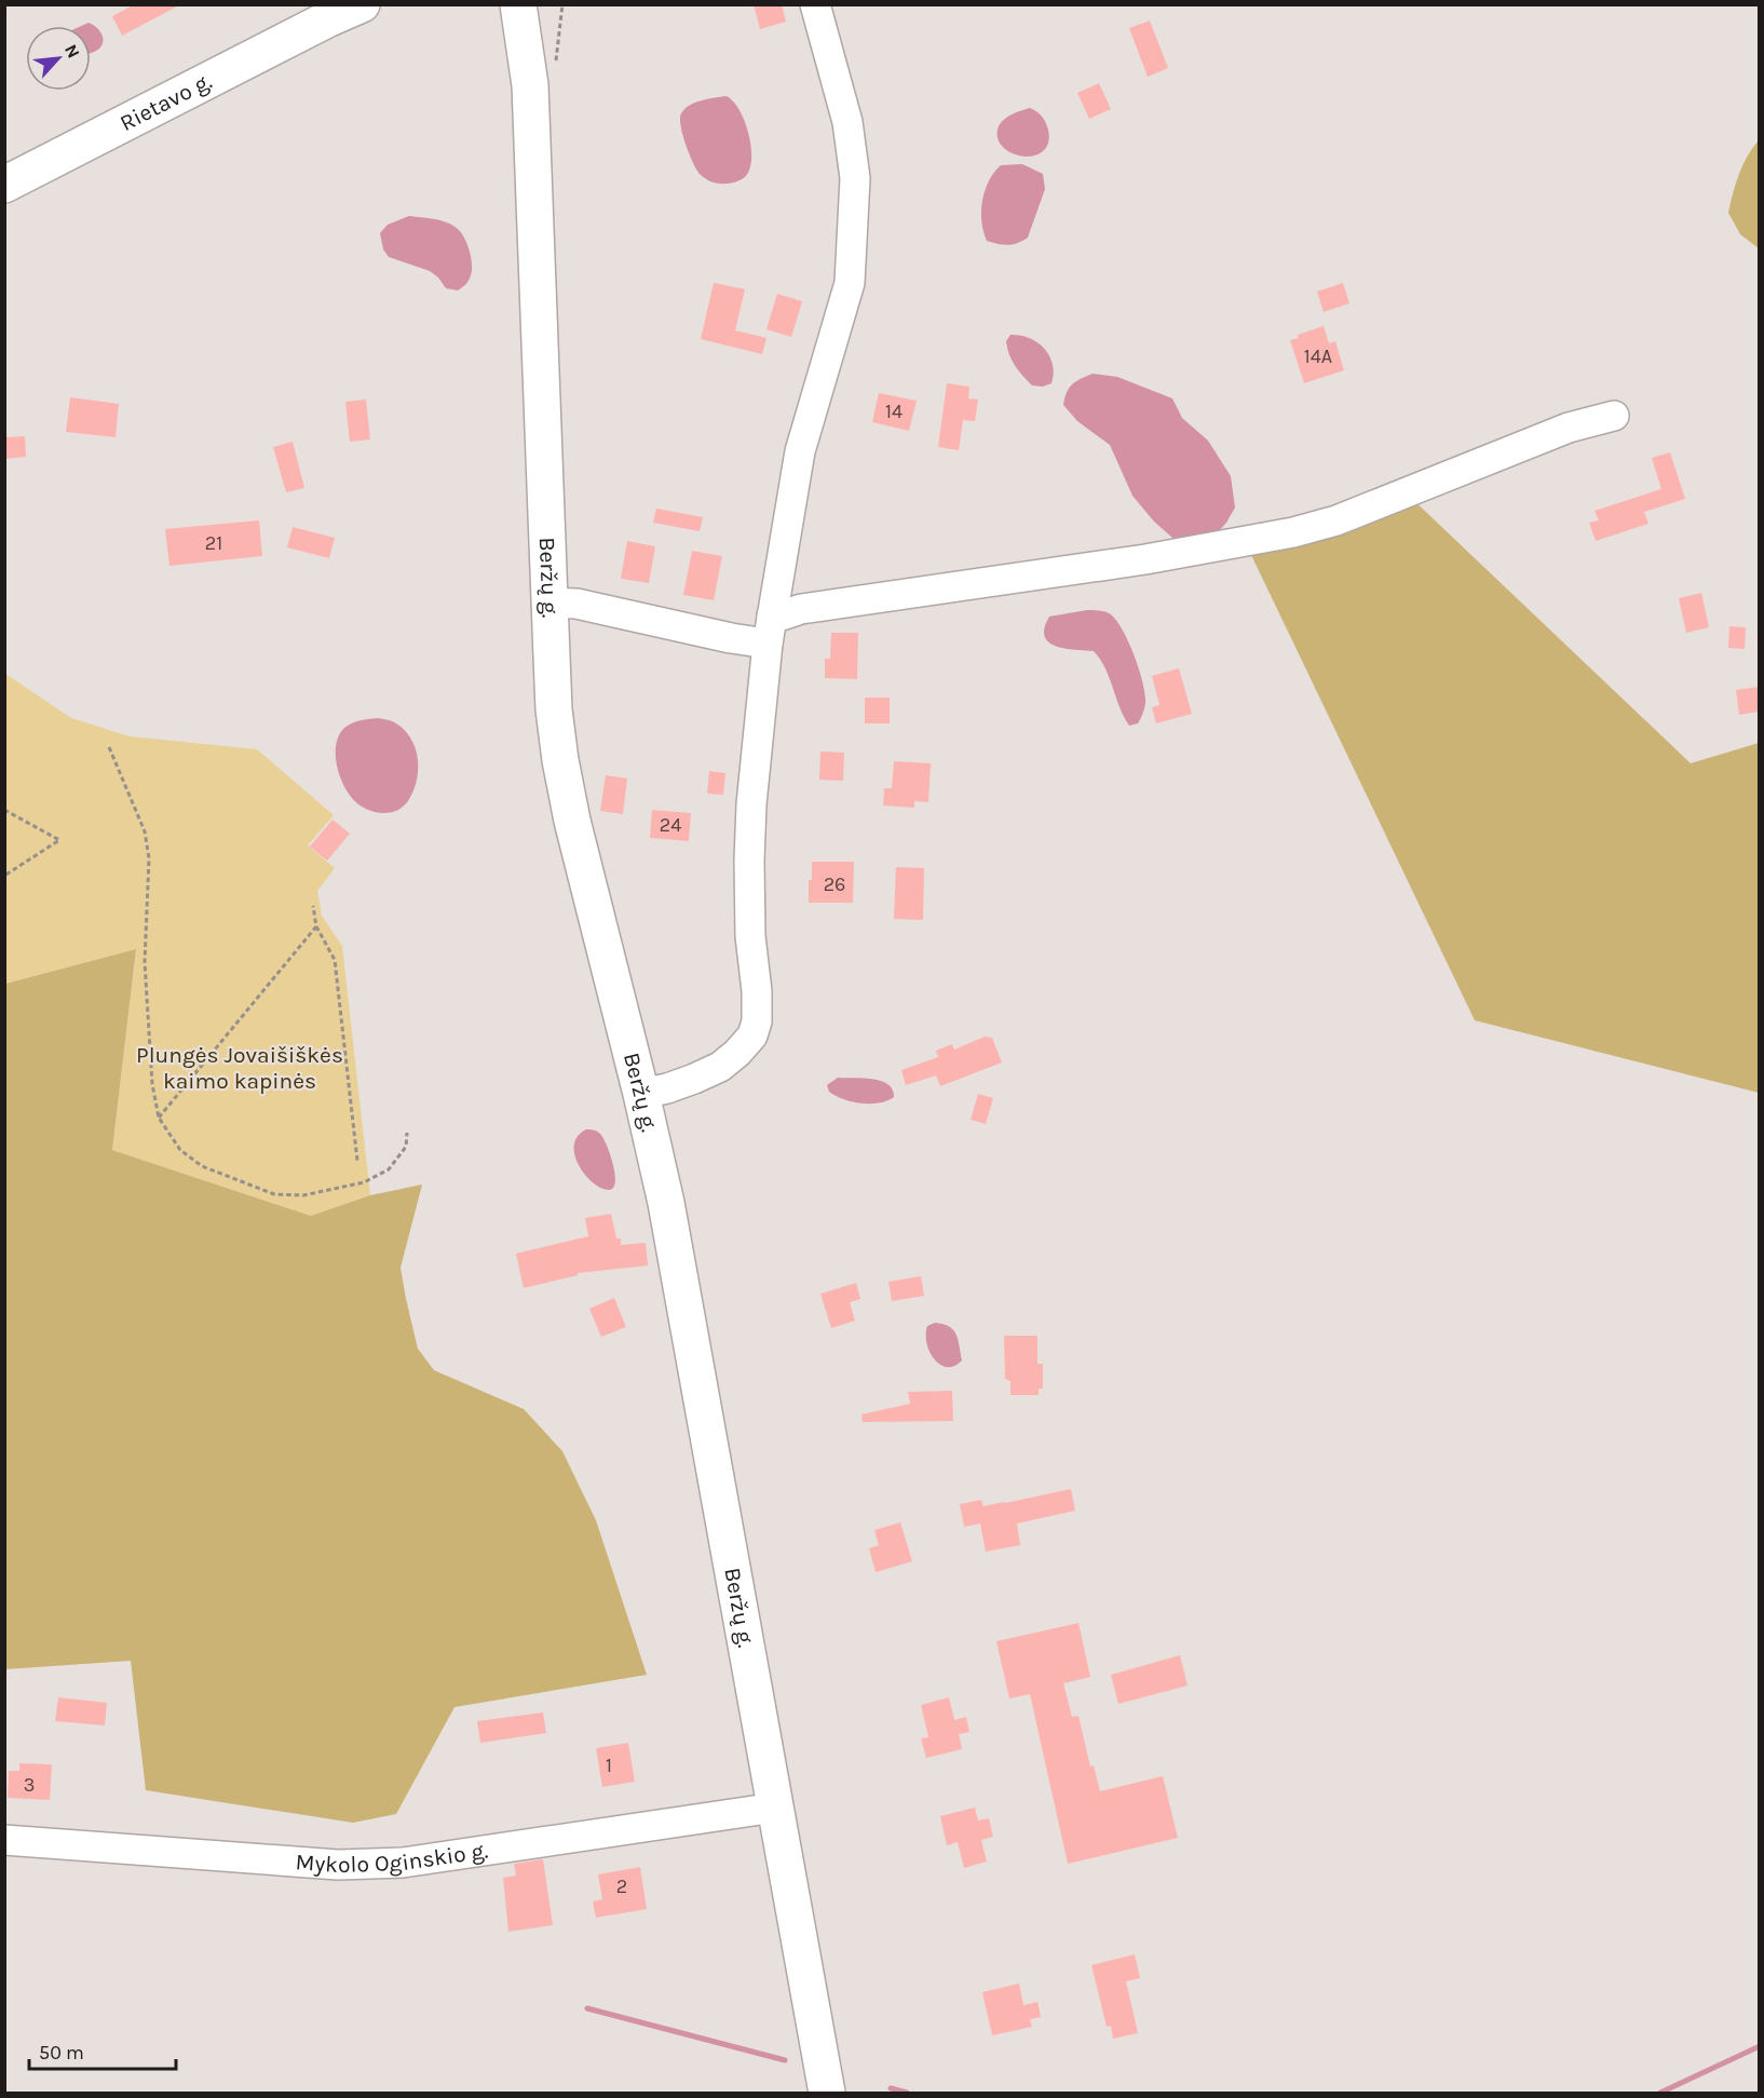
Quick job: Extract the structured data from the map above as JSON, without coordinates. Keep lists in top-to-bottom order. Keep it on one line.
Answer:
{"streets":{"main road":["Rietavo g.","Beržų g."],"street":["Mykolo Oginskio g."]},"crossings":[["Beržų g.","Mykolo Oginskio g."]],"parks":["Plungės Jovaišiškės kaimo kapinės"],"house_numbers":["14A","14","21","24","26","1","3","2"],"scale_bar":"50 m","north":"top right"}
